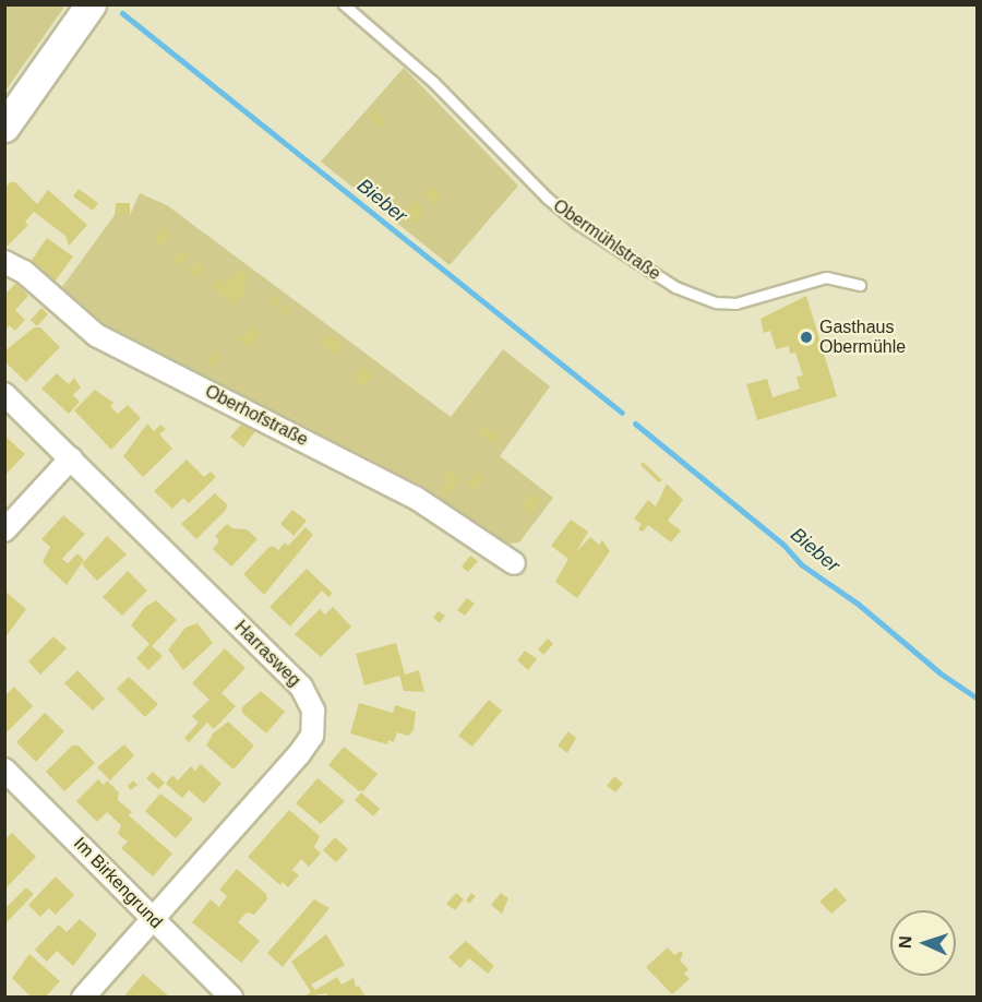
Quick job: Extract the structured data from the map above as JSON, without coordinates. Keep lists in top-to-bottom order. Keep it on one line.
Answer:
{"streets":{"street":["Oberhofstraße","Harrasweg","Im Birkengrund"],"lane":["Obermühlstraße"]},"crossings":[["Harrasweg","Im Birkengrund"]],"water":["Bieber"],"places":["Gasthaus Obermühle"],"north":"left"}
